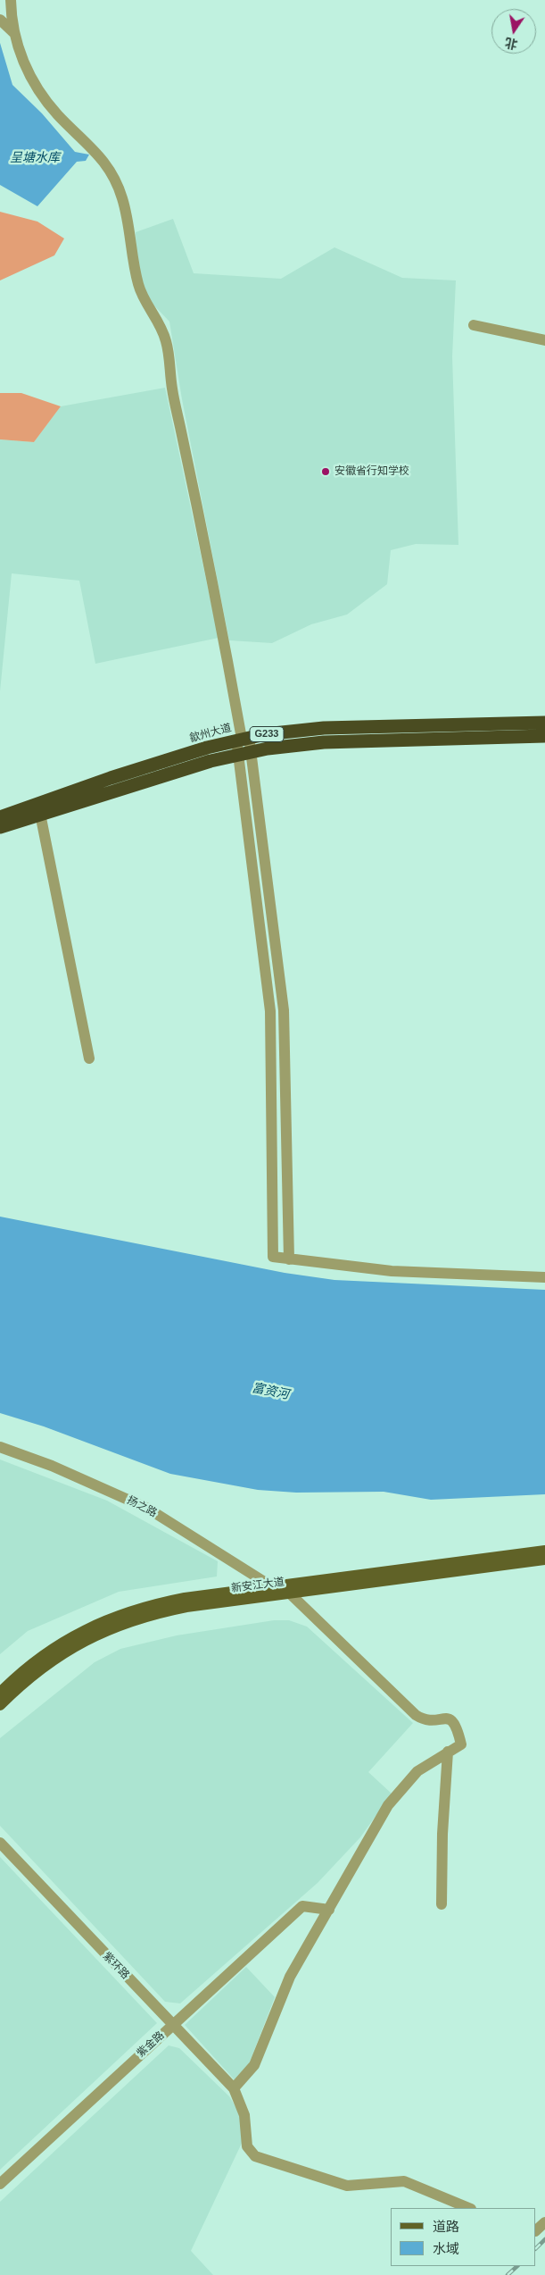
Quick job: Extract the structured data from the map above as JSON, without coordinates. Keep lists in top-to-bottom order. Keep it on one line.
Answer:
{"streets":{"highway":["歙州大道","G233"],"main road":["新安江大道"],"street":["扬之路","紫环路","紫金路"]},"crossings":[["扬之路","新安江大道"],["紫环路","紫金路"]],"water":["呈塘水库","富资河"],"places":["安徽省行知学校"],"legend":["道路","水域"],"north":"bottom"}
